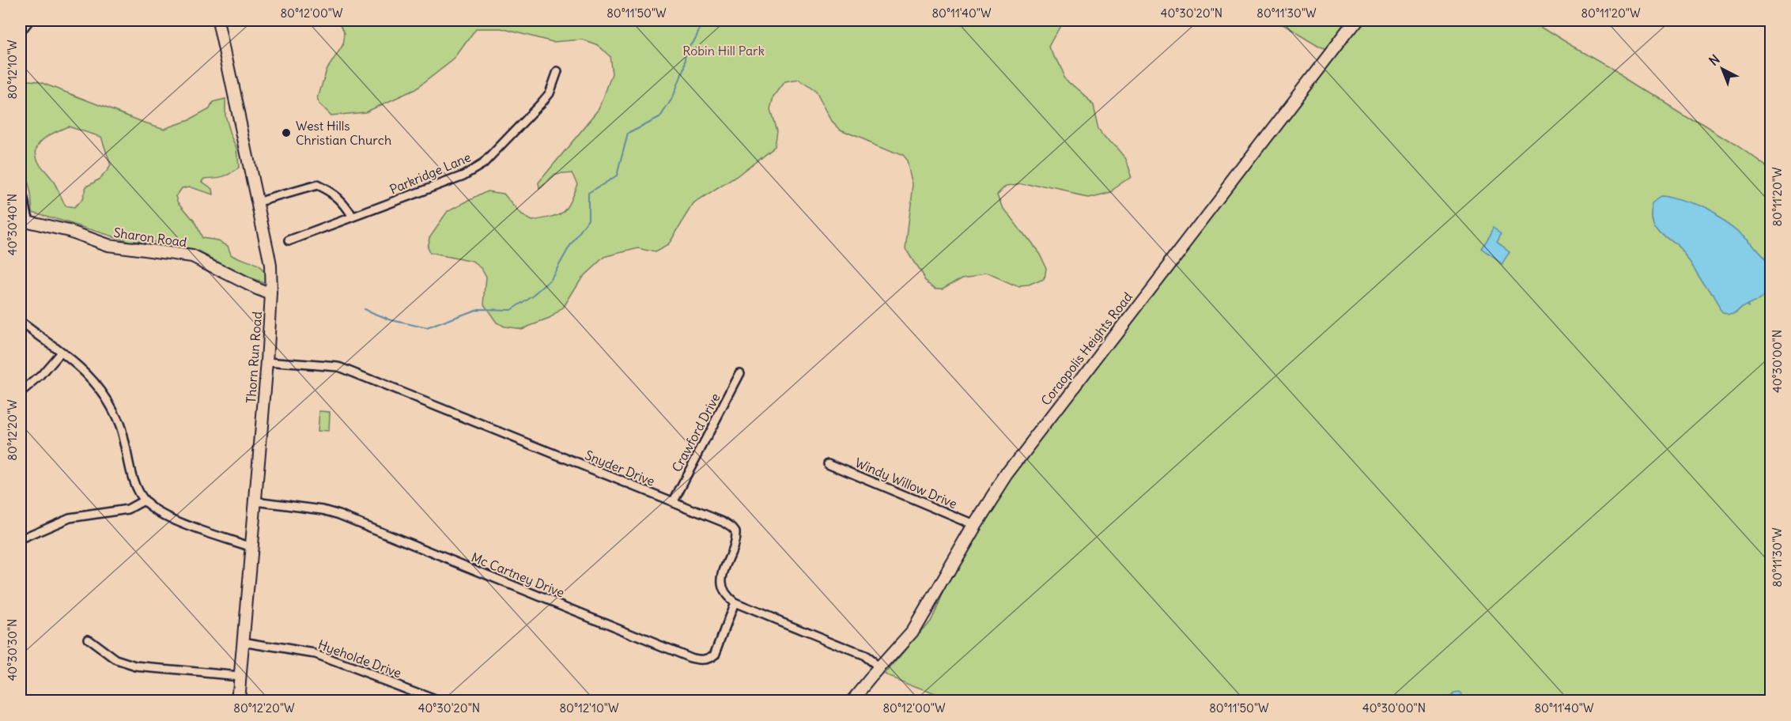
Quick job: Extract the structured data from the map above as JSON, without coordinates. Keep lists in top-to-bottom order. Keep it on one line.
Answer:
{"streets":{"street":["Parkridge Lane","Sharon Road","Coraopolis Heights Road","Thorn Run Road","Crawford Drive","Snyder Drive","Windy Willow Drive","Mc Cartney Drive","Hyeholde Drive"]},"crossings":[["Sharon Road","Thorn Run Road"],["Coraopolis Heights Road","Windy Willow Drive"],["Thorn Run Road","Snyder Drive"],["Thorn Run Road","Mc Cartney Drive"],["Thorn Run Road","Hyeholde Drive"],["Crawford Drive","Snyder Drive"],["Snyder Drive","Mc Cartney Drive"]],"parks":["Robin Hill Park"],"places":["West Hills Christian Church"],"north":"top left","coordinates":["80°12'00\"W","80°11'50\"W","80°11'40\"W","40°30'20\"N","80°11'30\"W","80°11'20\"W","80°12'10\"W","40°30'40\"N","40°30'00\"N","80°12'20\"W","40°30'30\"N"]}
